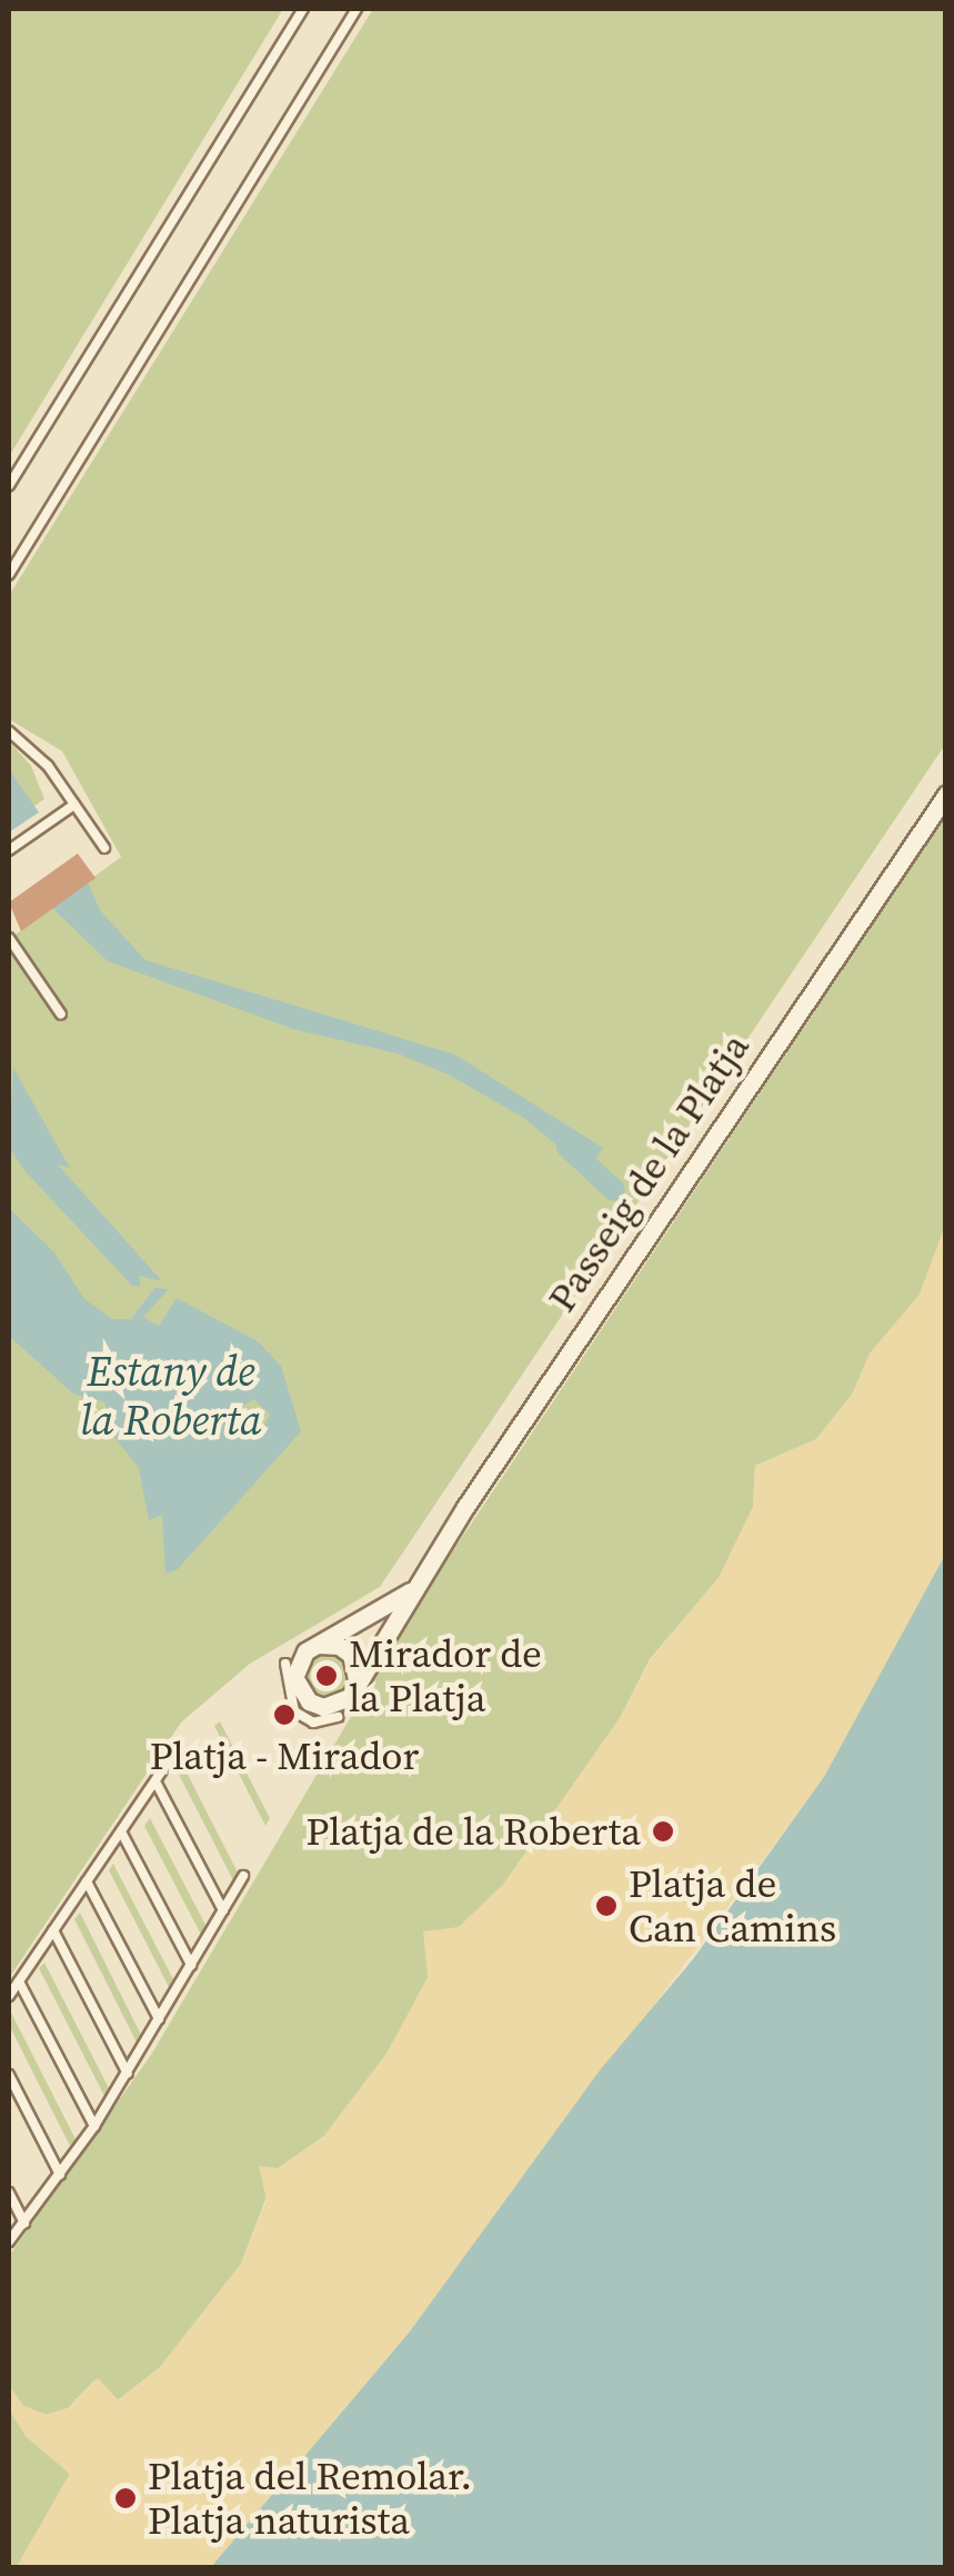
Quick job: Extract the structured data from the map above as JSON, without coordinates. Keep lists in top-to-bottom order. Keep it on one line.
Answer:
{"streets":{"street":["Passeig de la Platja"]},"water":["Estany de la Roberta"],"places":["Mirador de la Platja","Platja - Mirador","Platja de la Roberta","Platja de Can Camins","Platja del Remolar. Platja naturista"]}
